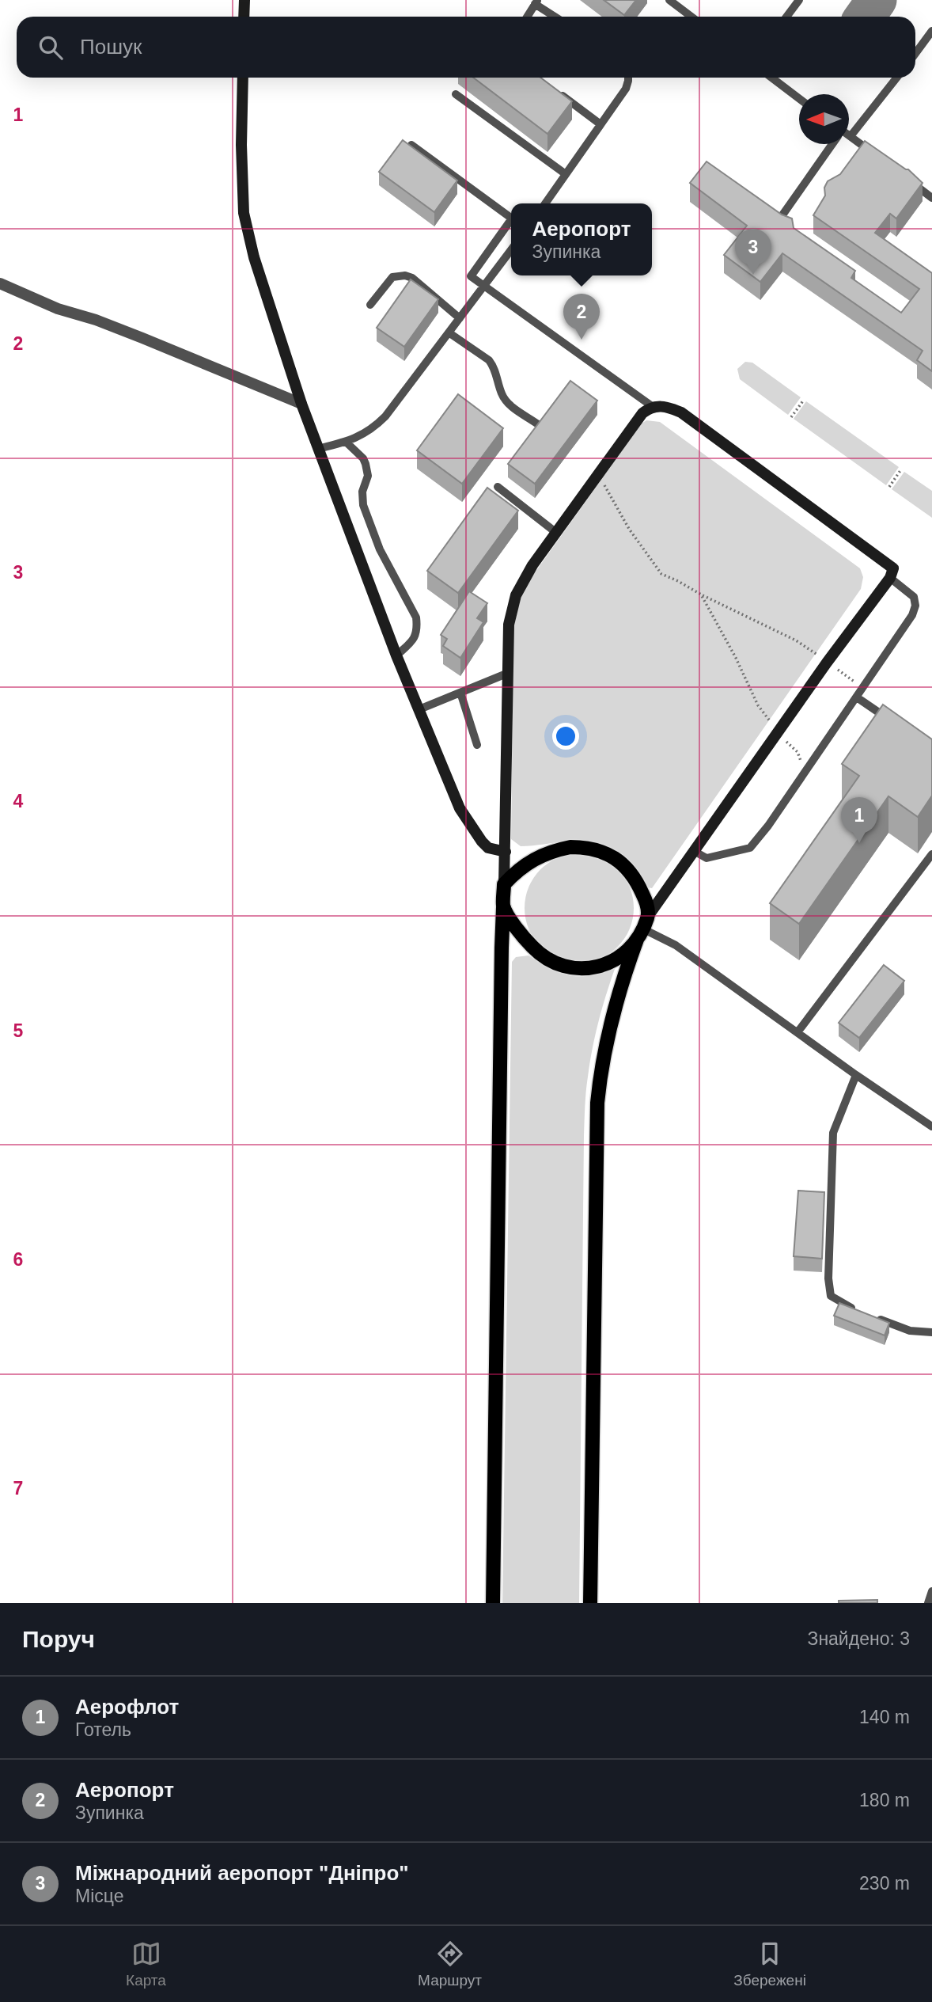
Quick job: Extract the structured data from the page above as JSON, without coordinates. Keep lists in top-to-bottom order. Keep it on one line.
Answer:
{"north":"left","page":{"search":"Пошук","popup":["Аеропорт","Зупинка"],"pins":["3","2","1"],"heading":["Поруч","Знайдено: 3"],"list":[{"mark":"1","name":"Аерофлот","note":"Готель","value":"140 m"},{"mark":"2","name":"Аеропорт","note":"Зупинка","value":"180 m"},{"mark":"3","name":"Міжнародний аеропорт \"Дніпро\"","note":"Місце","value":"230 m"}],"nav":["Карта","Маршрут","Збережені"]},"grid":{"rows":["1","2","3","4","5","6","7"]}}
